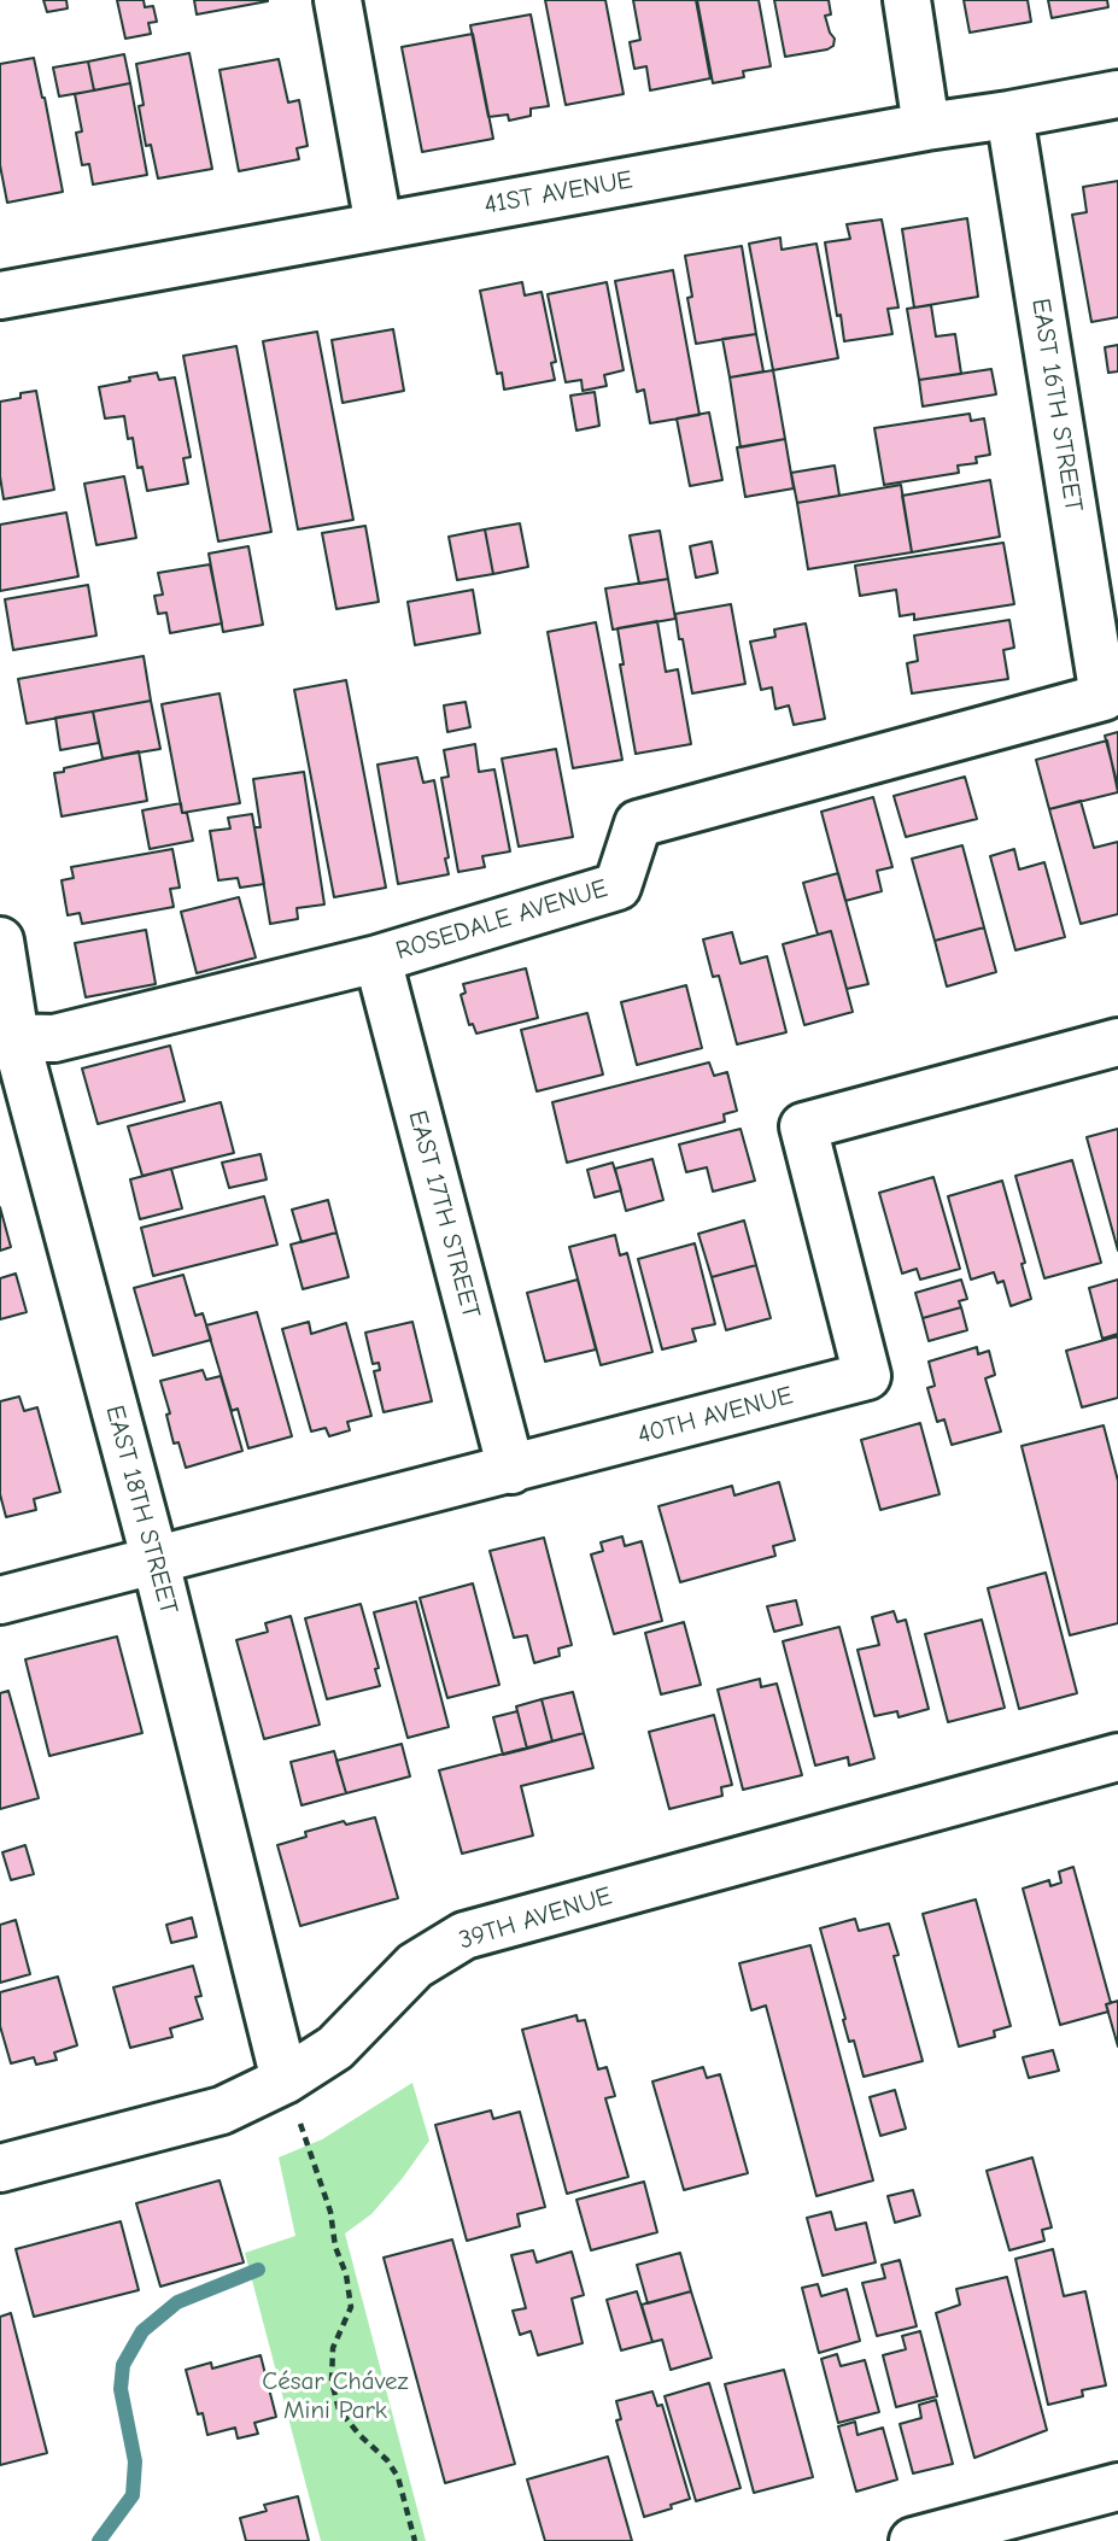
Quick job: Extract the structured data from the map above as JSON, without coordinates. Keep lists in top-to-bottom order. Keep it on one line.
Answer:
{"streets":{"street":["41ST AVENUE","EAST 16TH STREET","ROSEDALE AVENUE","EAST 17TH STREET","40TH AVENUE","EAST 18TH STREET","39TH AVENUE"]},"crossings":[["41ST AVENUE","EAST 16TH STREET"],["EAST 16TH STREET","ROSEDALE AVENUE"],["ROSEDALE AVENUE","EAST 17TH STREET"],["ROSEDALE AVENUE","EAST 18TH STREET"],["EAST 17TH STREET","40TH AVENUE"],["40TH AVENUE","EAST 18TH STREET"],["EAST 18TH STREET","39TH AVENUE"]],"parks":["César Chávez Mini Park"]}
